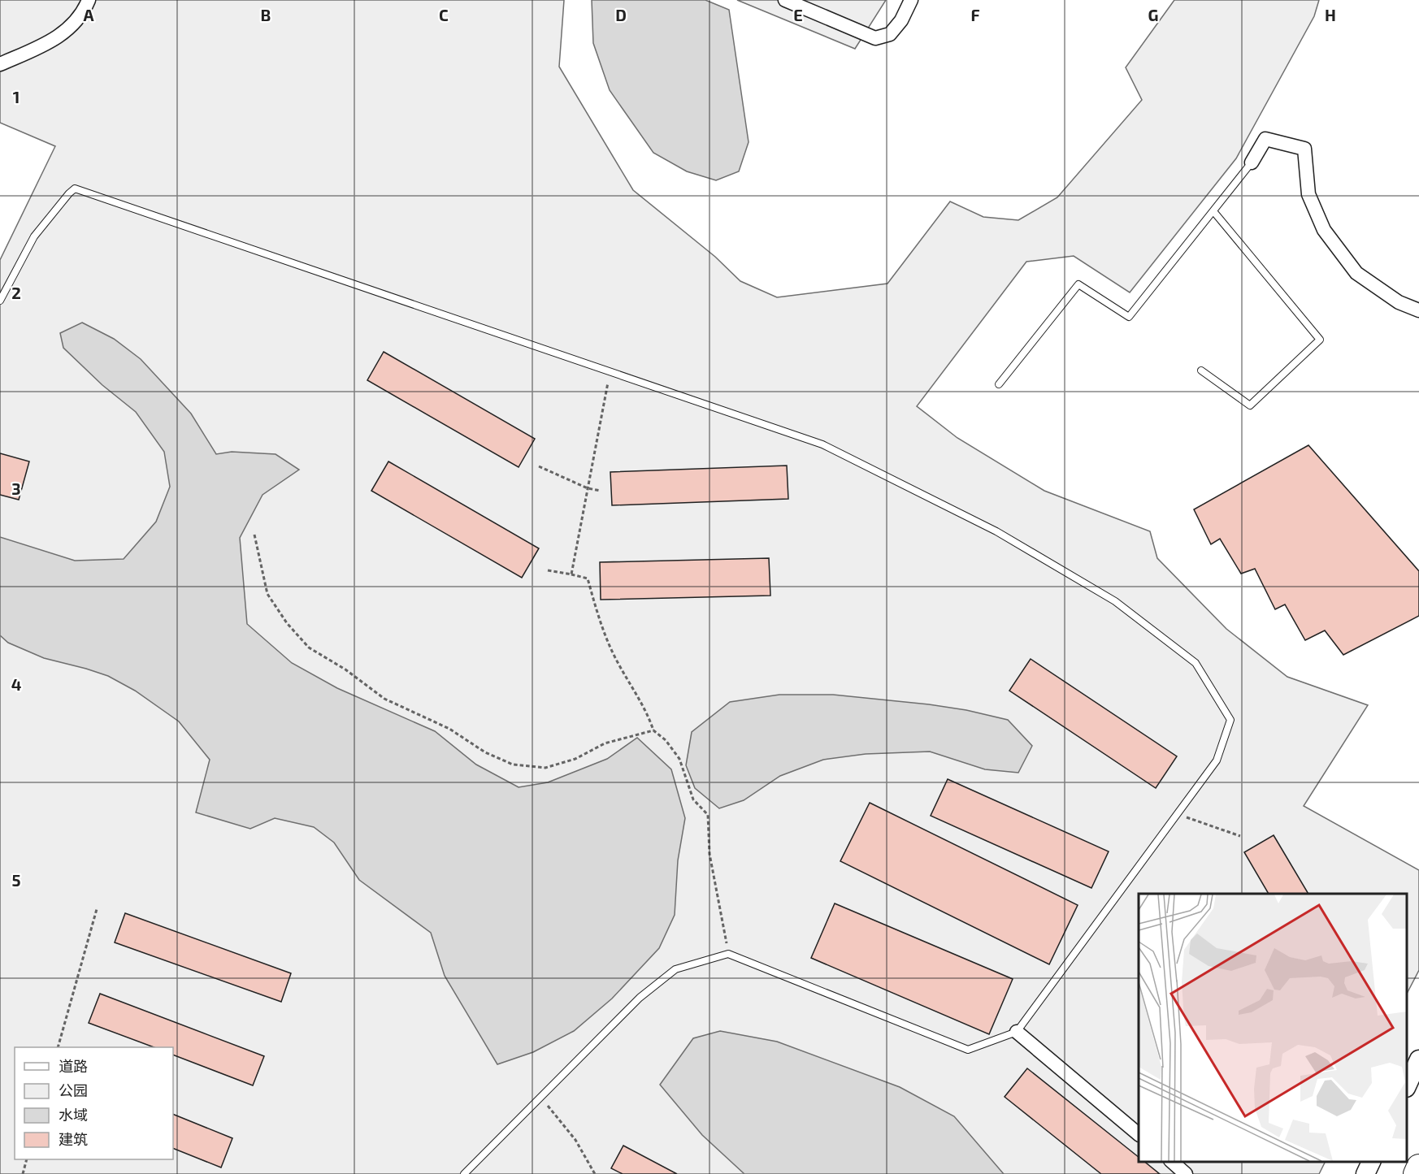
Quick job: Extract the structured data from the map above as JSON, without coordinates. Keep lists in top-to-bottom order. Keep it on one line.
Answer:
{"legend":["道路","公园","水域","建筑"],"grid":{"columns":["A","B","C","D","E","F","G","H"],"rows":["1","2","3","4","5"]}}
